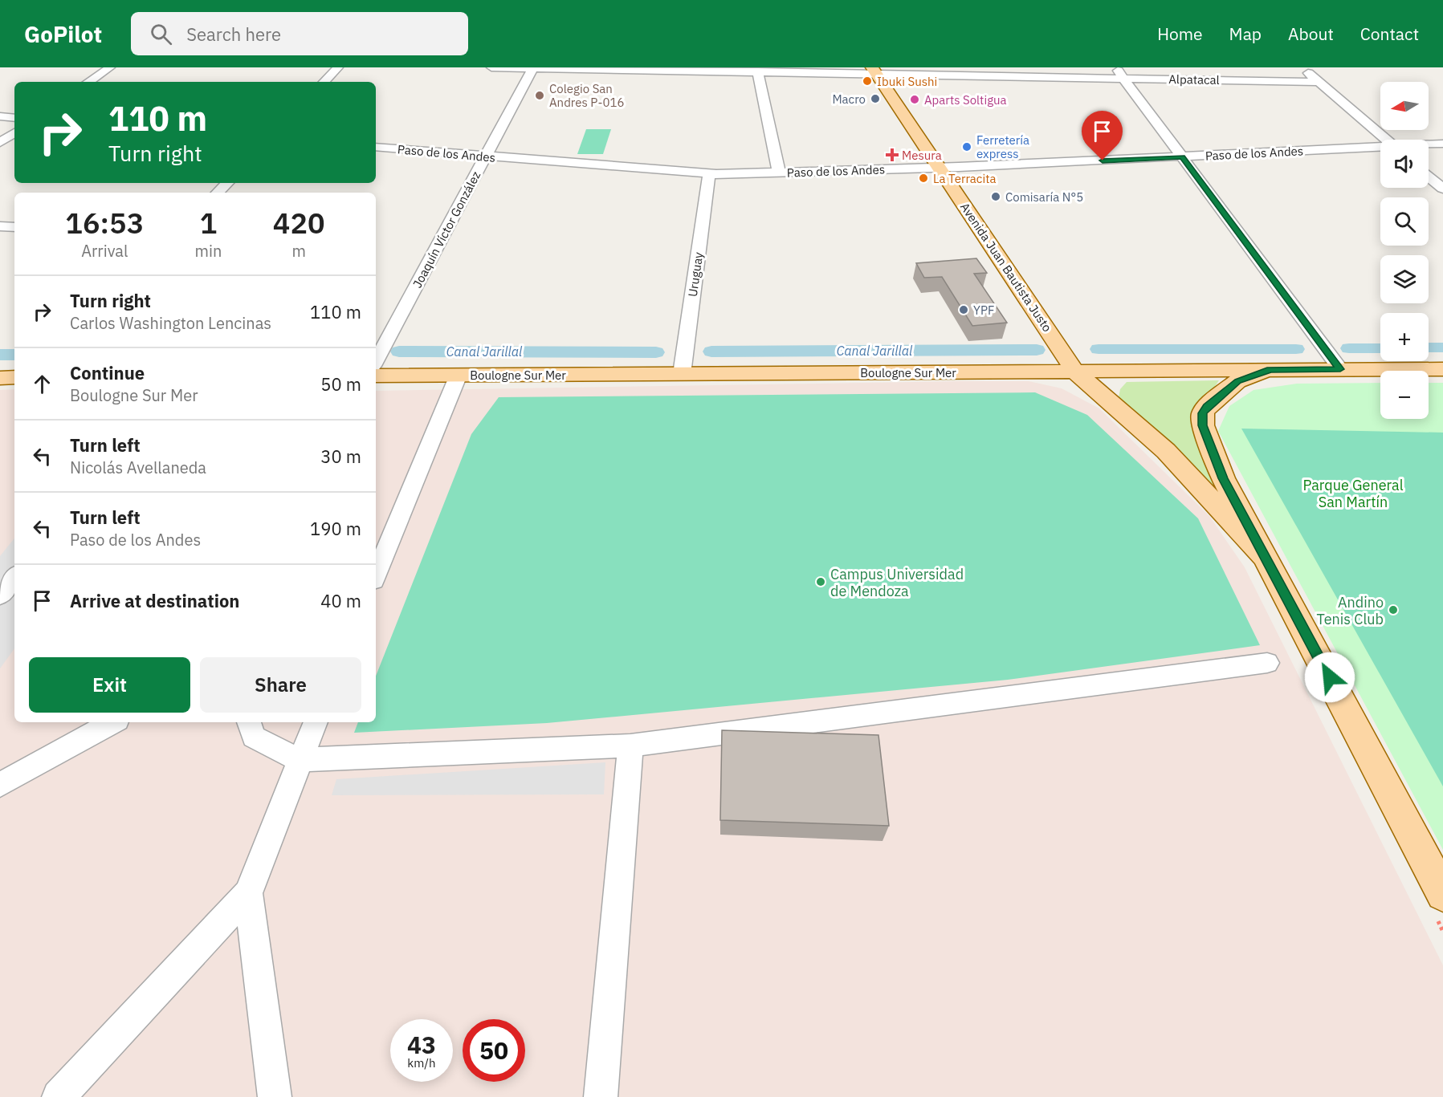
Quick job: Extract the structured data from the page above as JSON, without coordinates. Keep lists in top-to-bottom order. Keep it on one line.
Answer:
{"streets":{"main road":["Avenida Juan Bautista Justo","Boulogne Sur Mer"],"street":["Alpatacal","Paso de los Andes","Joaquín Víctor González","Uruguay"]},"crossings":[["Alpatacal","Joaquín Víctor González"],["Alpatacal","Avenida Juan Bautista Justo"],["Paso de los Andes","Joaquín Víctor González"],["Paso de los Andes","Avenida Juan Bautista Justo"],["Paso de los Andes","Uruguay"],["Avenida Juan Bautista Justo","Boulogne Sur Mer"],["Uruguay","Boulogne Sur Mer"]],"water":["Canal Jarillal"],"parks":["Parque General San Martín"],"places":{"other":["Ibuki Sushi","Colegio San Andres P-016","Macro","Aparts Soltigua","Ferretería express","La Terracita","Comisaría N°5","YPF","Campus Universidad de Mendoza","Andino Tenis Club"],"health":["Mesura"]},"north":"left","page":{"header":"GoPilot","search":"Search here","nav":["Home","Map","About","Contact"],"map_buttons":["+","−"],"turn":["110 m","Turn right"],"eta":["16:53","Arrival","1","min","420","m"],"list":[{"name":"Turn right","note":"Carlos Washington Lencinas","value":"110 m"},{"name":"Continue","note":"Boulogne Sur Mer","value":"50 m"},{"name":"Turn left","note":"Nicolás Avellaneda","value":"30 m"},{"name":"Turn left","note":"Paso de los Andes","value":"190 m"},{"name":"Arrive at destination","value":"40 m"}],"buttons":["Exit","Share"],"speed":"43 km/h","limit":"50"}}
